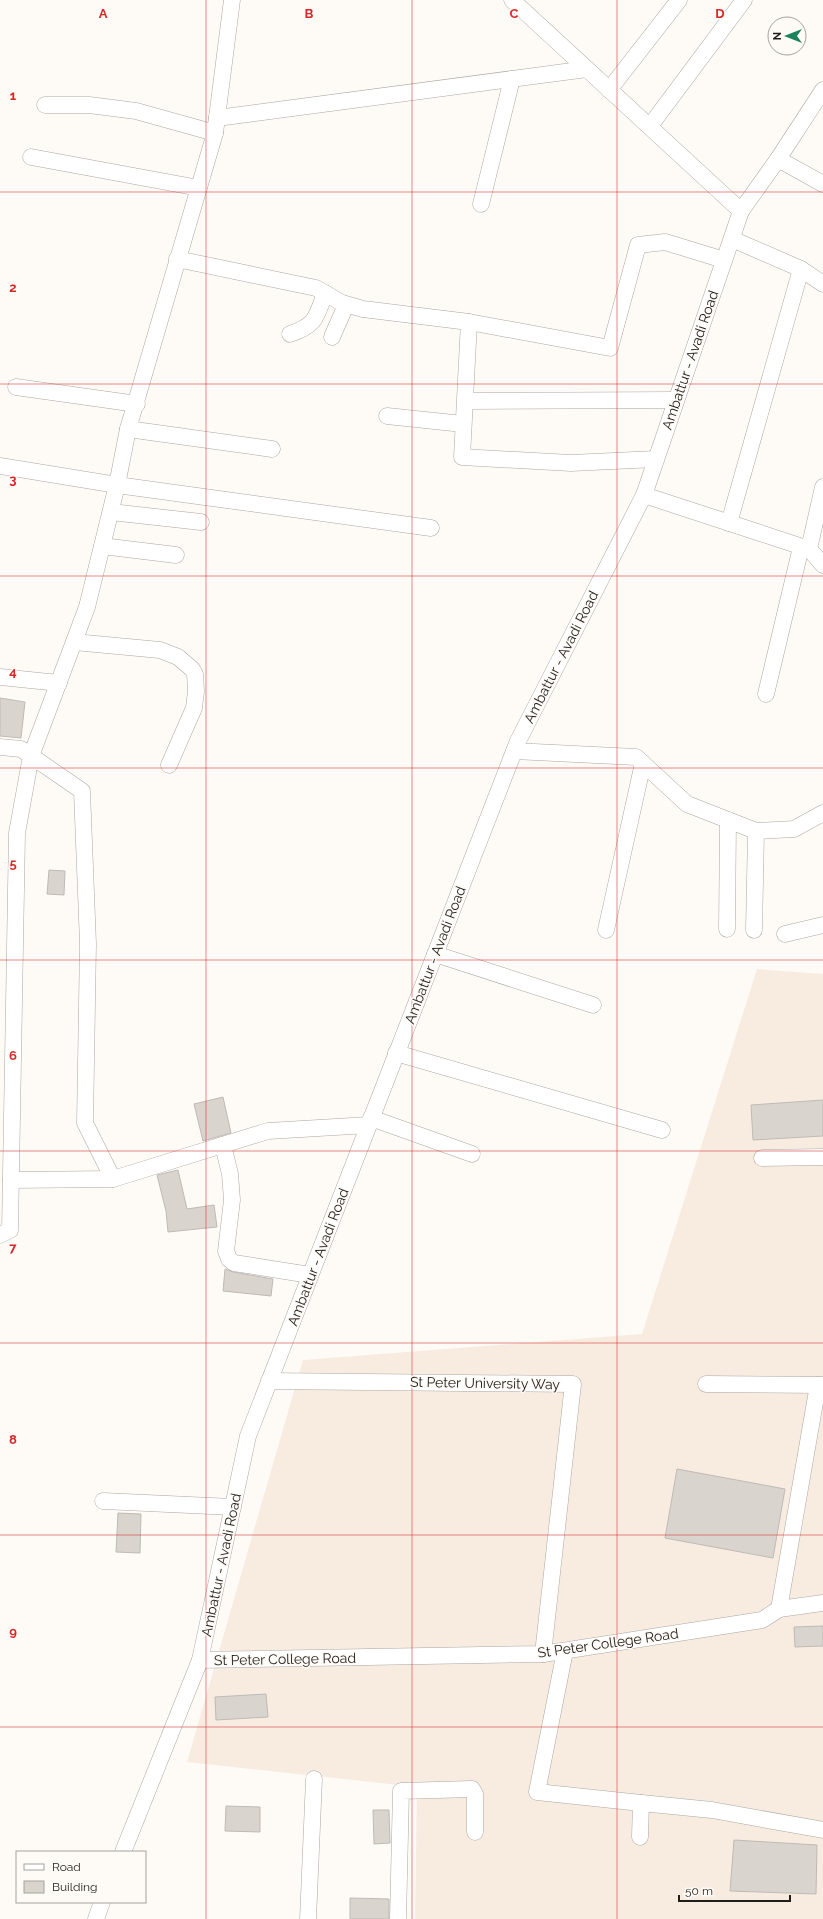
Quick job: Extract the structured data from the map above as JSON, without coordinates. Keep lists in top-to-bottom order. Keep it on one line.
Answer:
{"streets":{"street":["Ambattur - Avadi Road","St Peter University Way","St Peter College Road"]},"crossings":[["Ambattur - Avadi Road","St Peter University Way"],["Ambattur - Avadi Road","St Peter College Road"],["St Peter University Way","St Peter College Road"]],"legend":["Road","Building"],"scale_bar":"50 m","north":"left","grid":{"columns":["A","B","C","D"],"rows":["1","2","3","4","5","6","7","8","9"]}}
